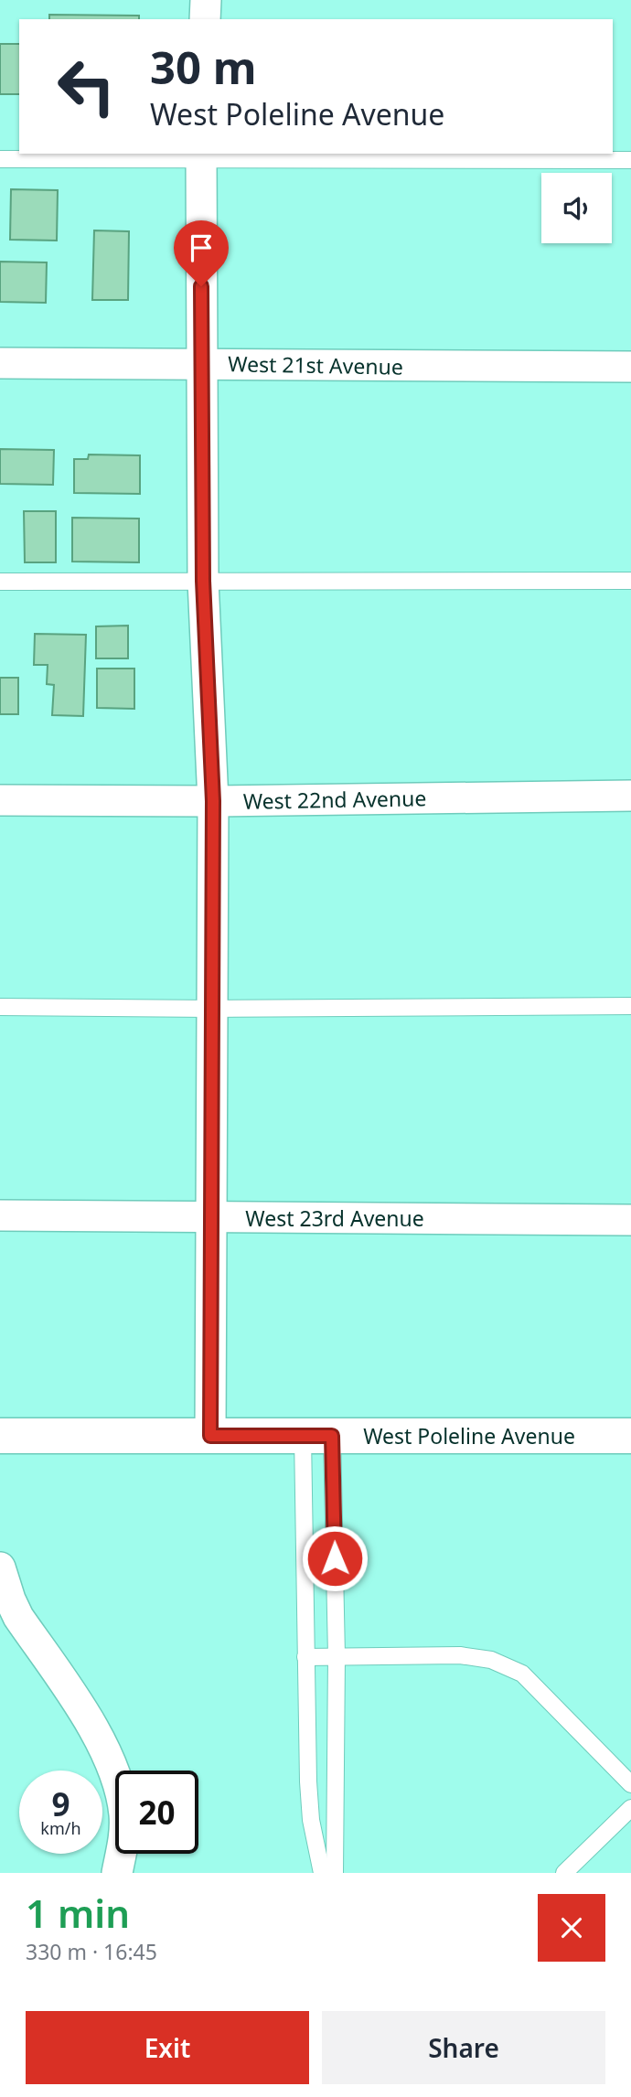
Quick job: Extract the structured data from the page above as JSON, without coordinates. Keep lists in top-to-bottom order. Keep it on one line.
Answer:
{"streets":{"street":["West 21st Avenue","West 22nd Avenue","West 23rd Avenue","West Poleline Avenue"]},"page":{"turn":["30 m","West Poleline Avenue"],"speed":"9 km/h","limit":"20","heading":["1 min","330 m · 16:45"],"buttons":["Exit","Share"]}}
